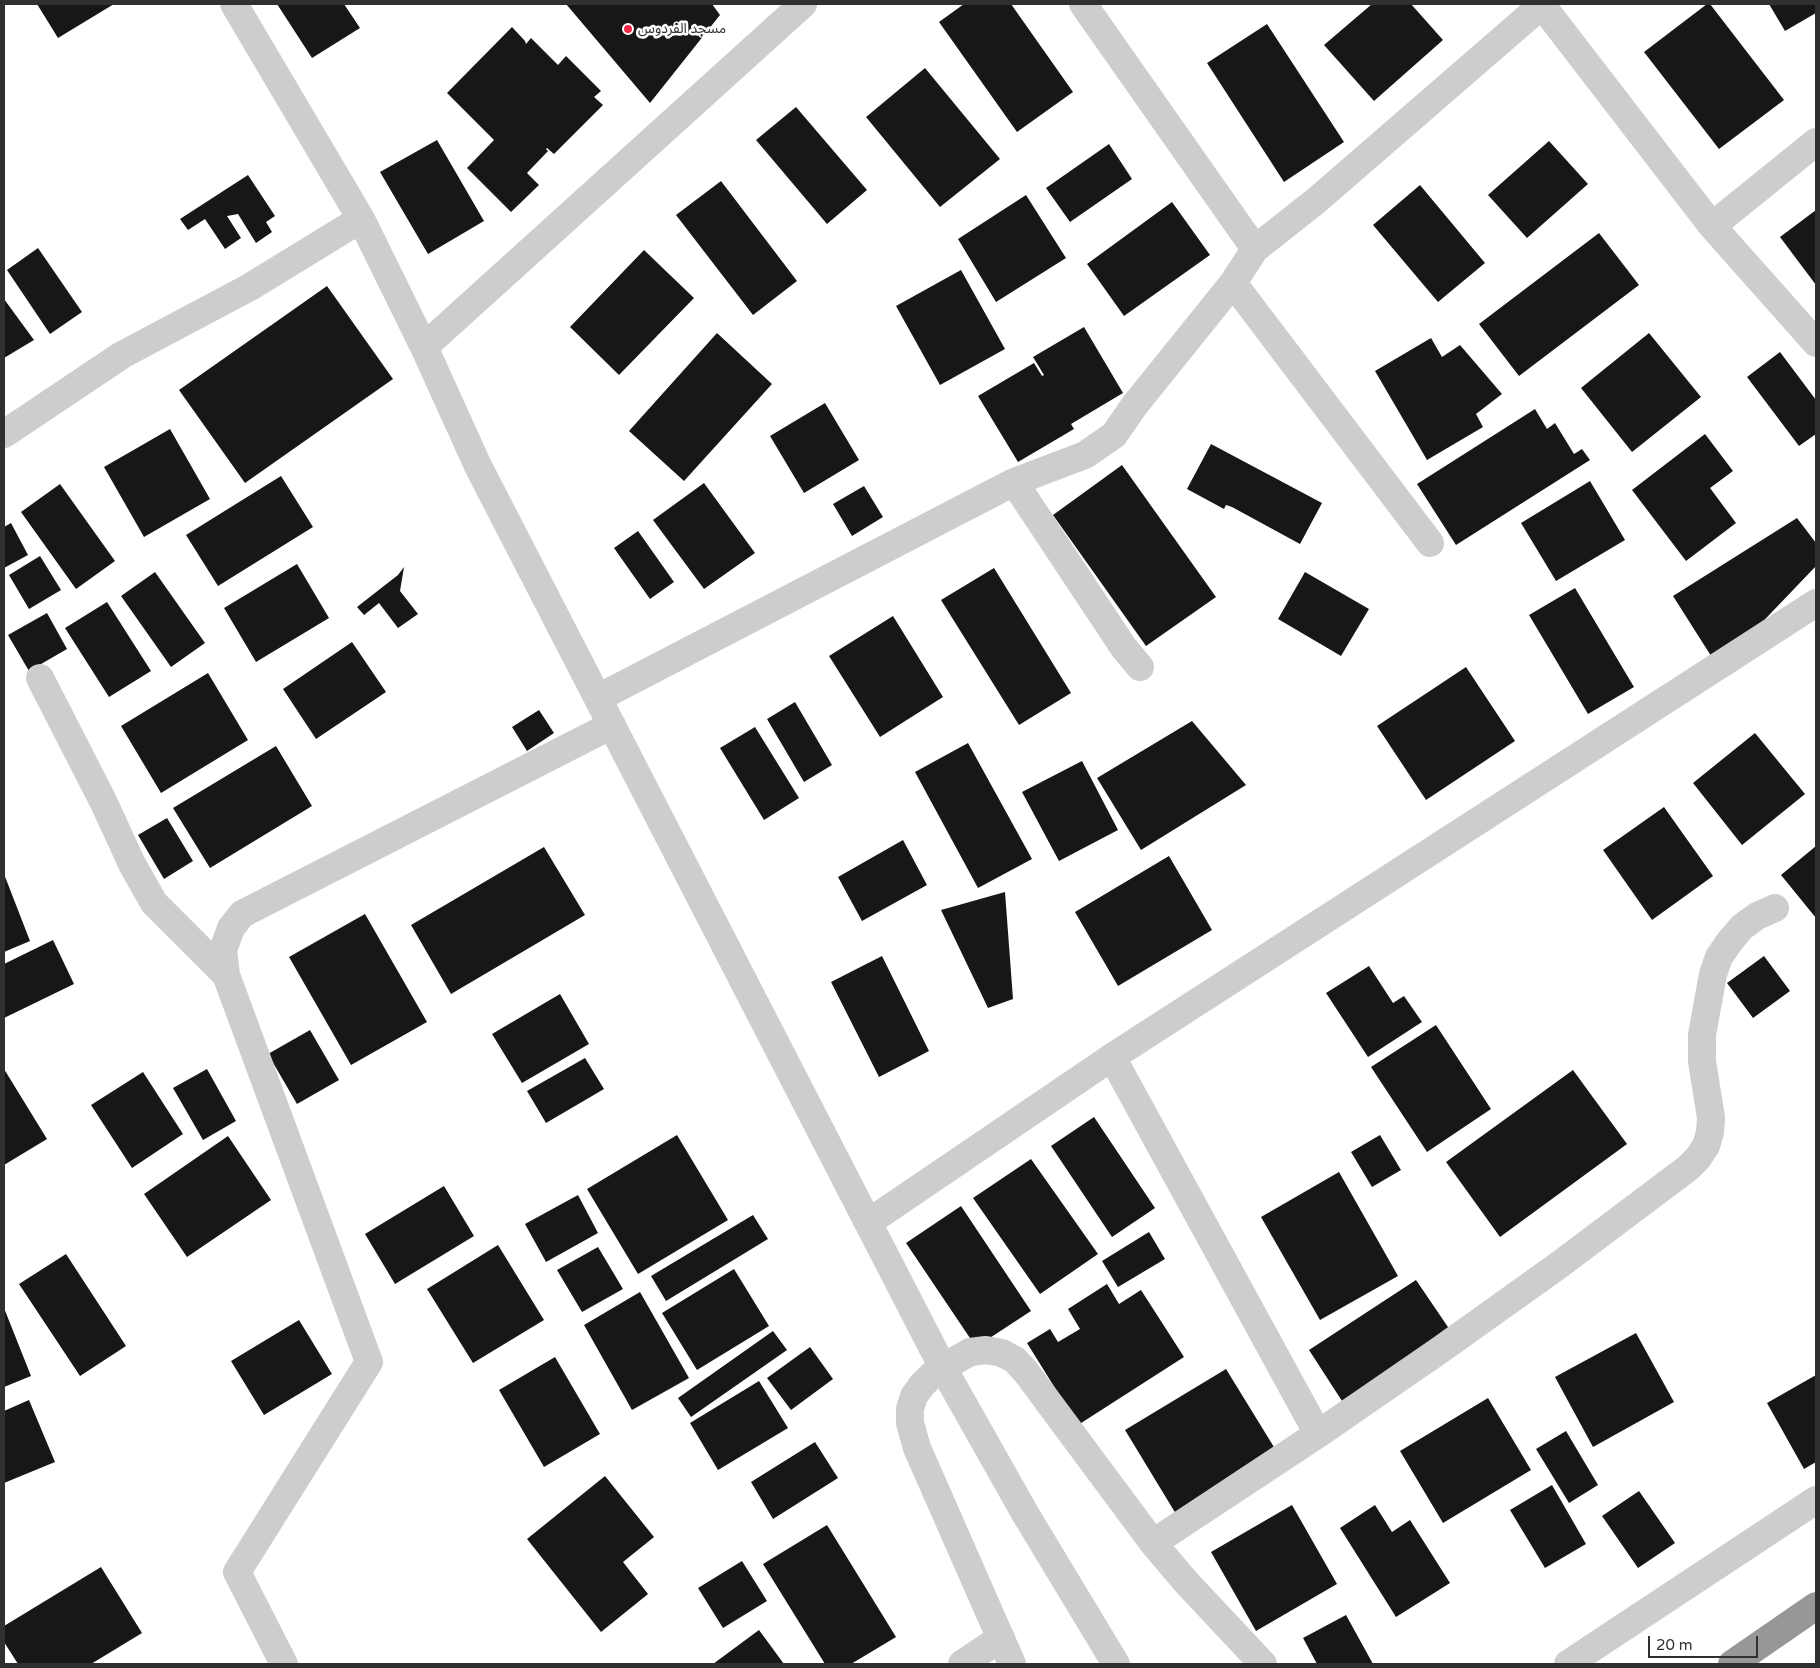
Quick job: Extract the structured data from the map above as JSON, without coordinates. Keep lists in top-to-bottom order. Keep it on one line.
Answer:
{"places":["مسجد الفردوس"],"scale_bar":"20 m"}
